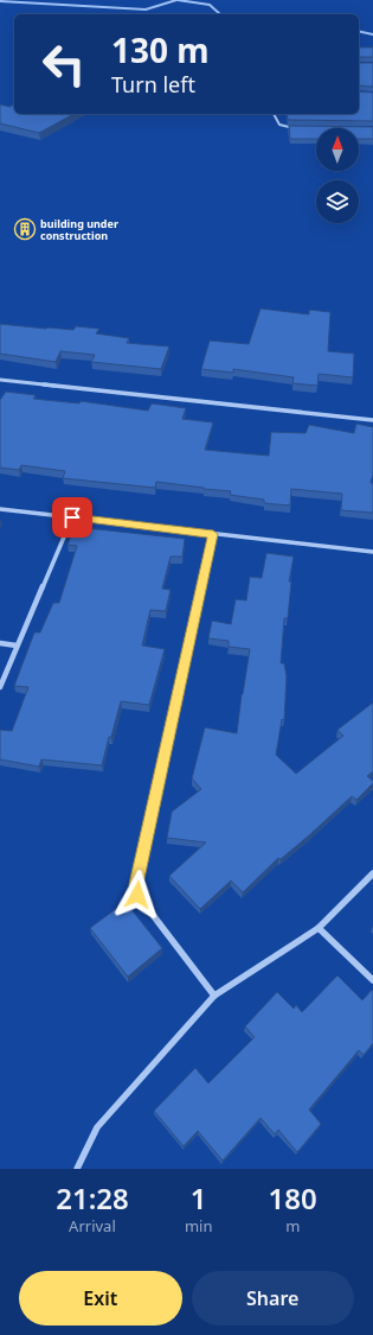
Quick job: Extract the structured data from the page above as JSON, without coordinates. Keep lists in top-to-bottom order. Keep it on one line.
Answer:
{"places":{"building":["building under construction"]},"north":"top","page":{"turn":["130 m","Turn left"],"eta":["21:28","Arrival","1","min","180","m"],"buttons":["Exit","Share"]}}
